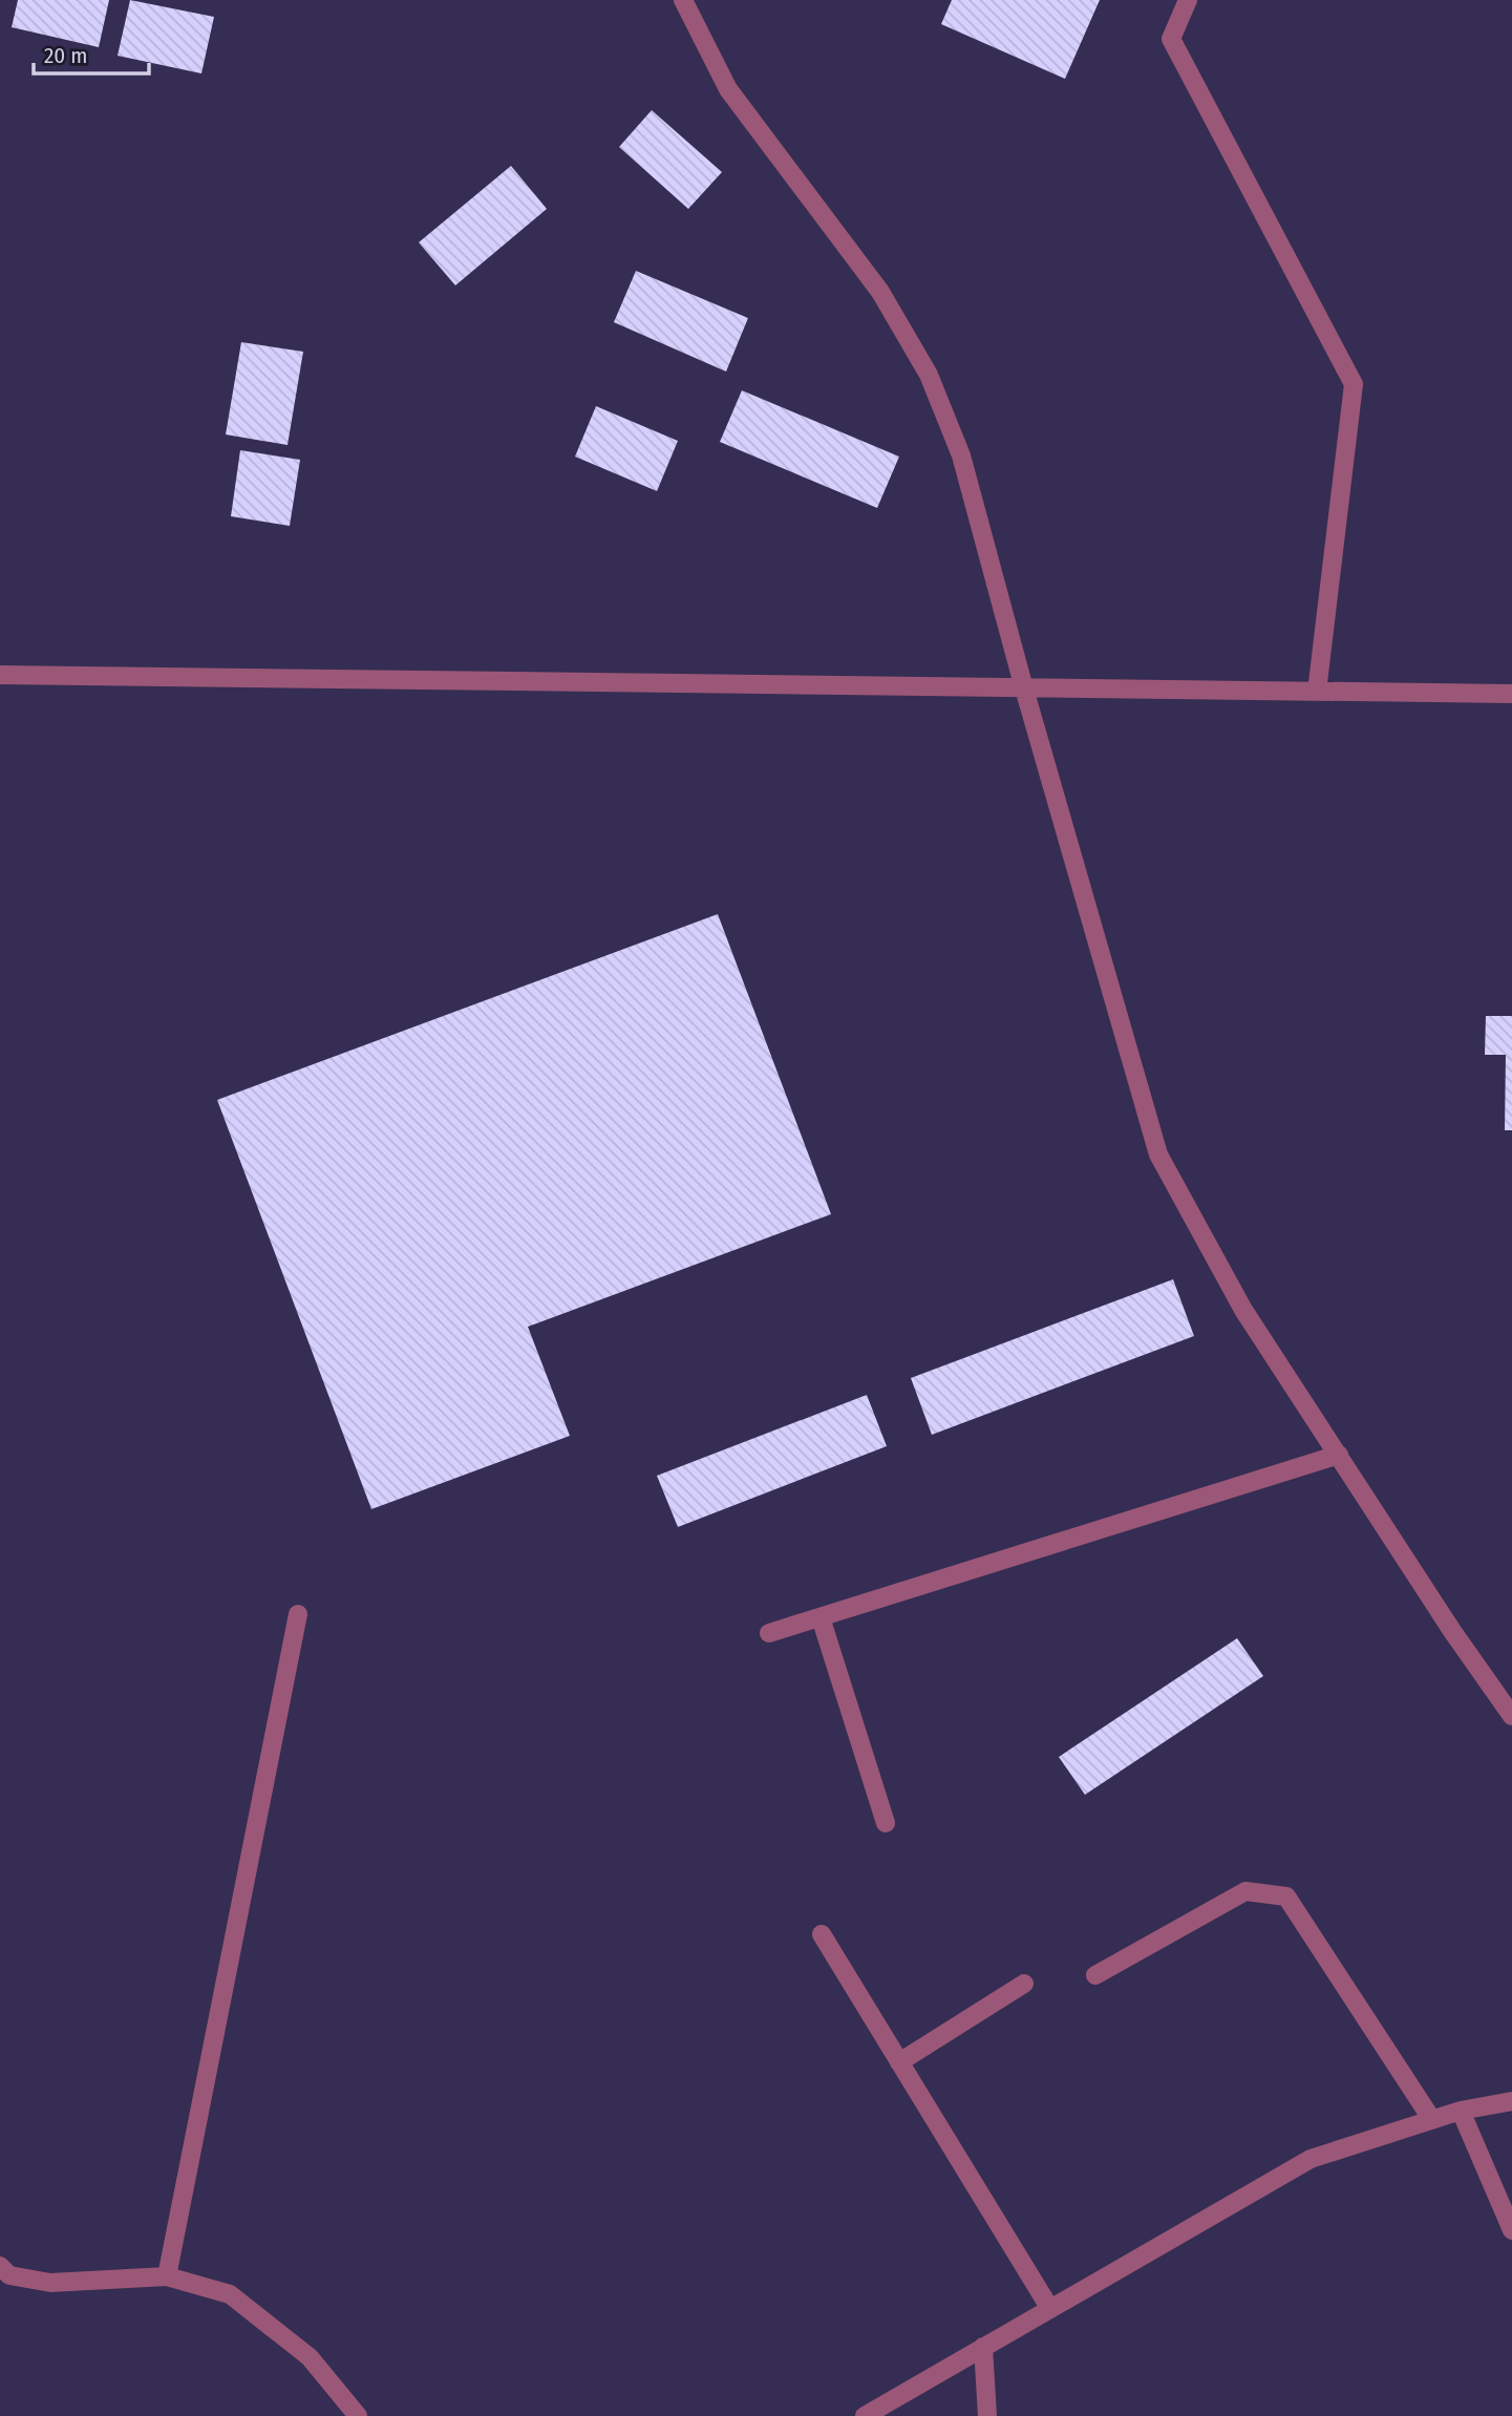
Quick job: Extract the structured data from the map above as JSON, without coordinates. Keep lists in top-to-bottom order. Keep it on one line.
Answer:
{"scale_bar":"20 m"}
